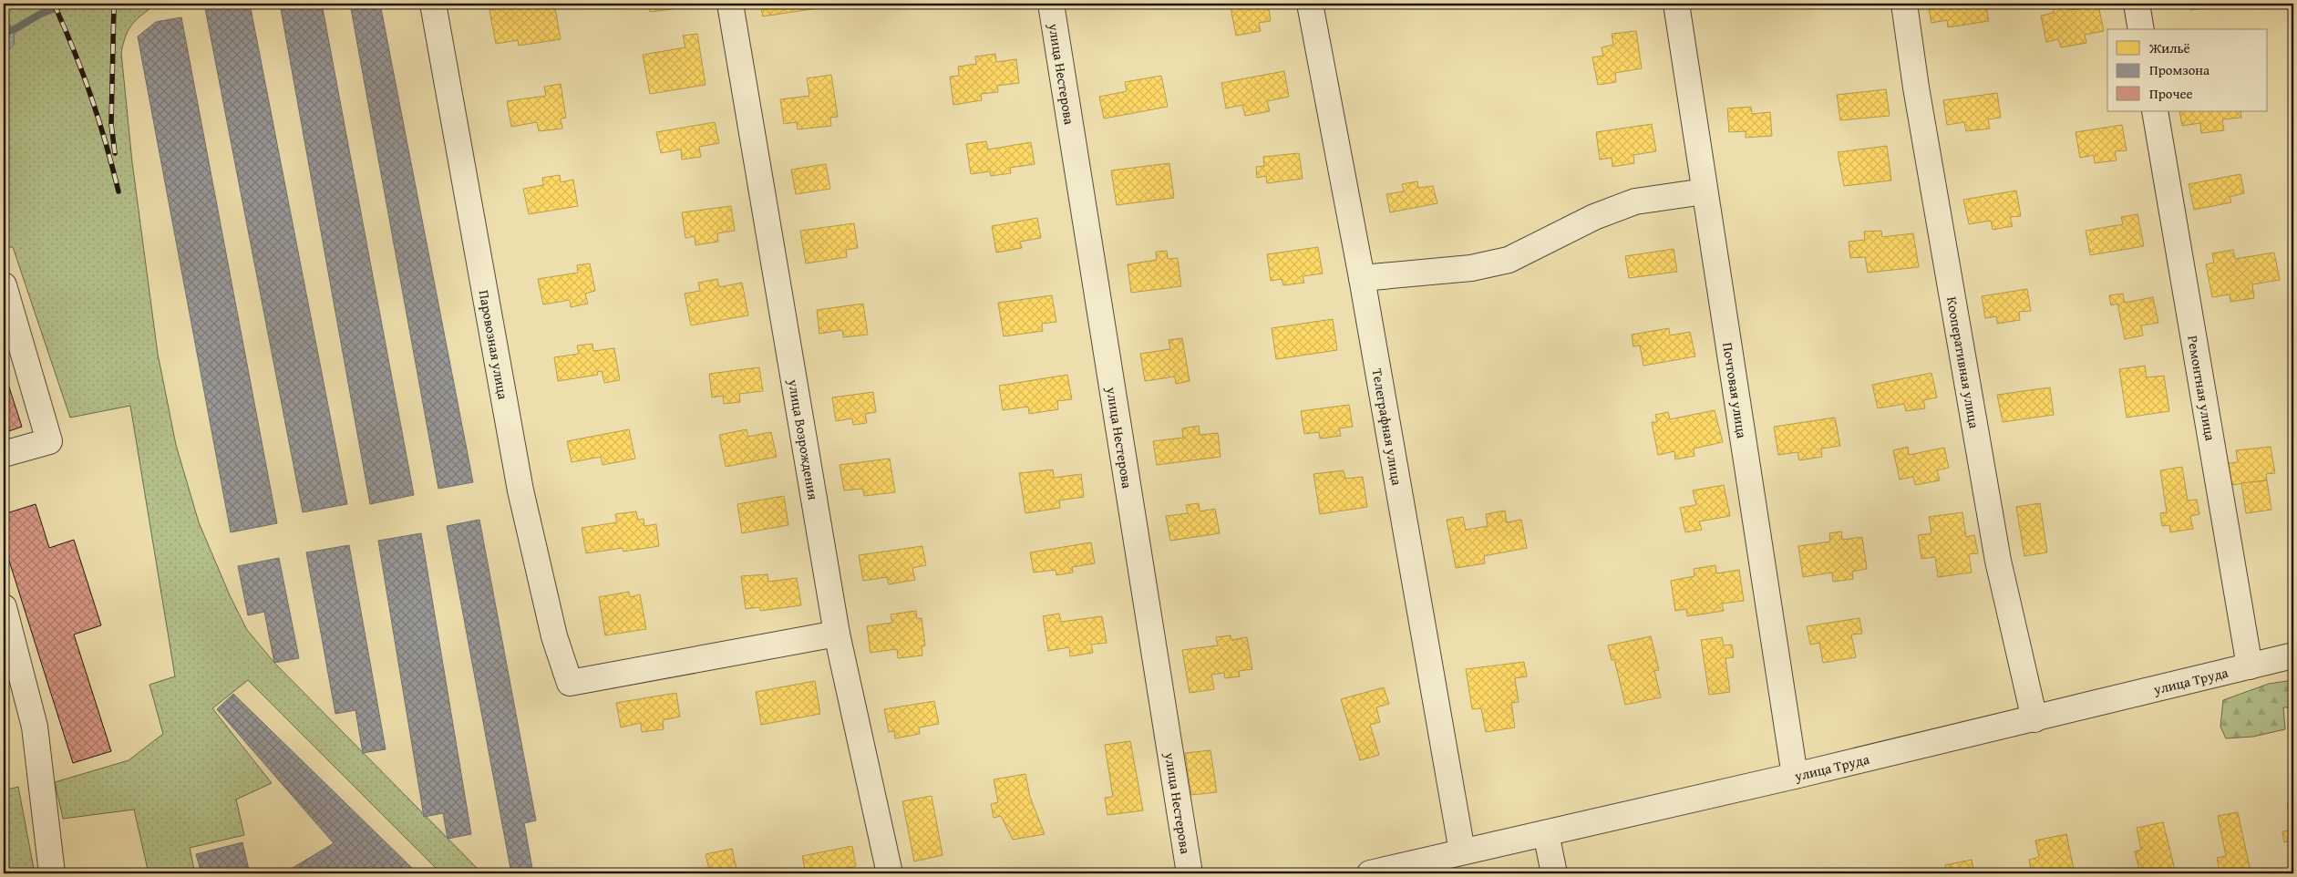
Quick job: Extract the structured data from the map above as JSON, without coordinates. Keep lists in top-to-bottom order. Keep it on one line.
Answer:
{"streets":{"street":["улица Нестерова","Паровозная улица","Кооперативная улица","Ремонтная улица","Почтовая улица","Телеграфная улица","улица Возрождения","улица Труда"]},"crossings":[["Паровозная улица","улица Возрождения"],["Кооперативная улица","улица Труда"],["Ремонтная улица","улица Труда"],["Почтовая улица","улица Труда"],["Телеграфная улица","улица Труда"]],"legend":["Жильё","Промзона","Прочее"]}
